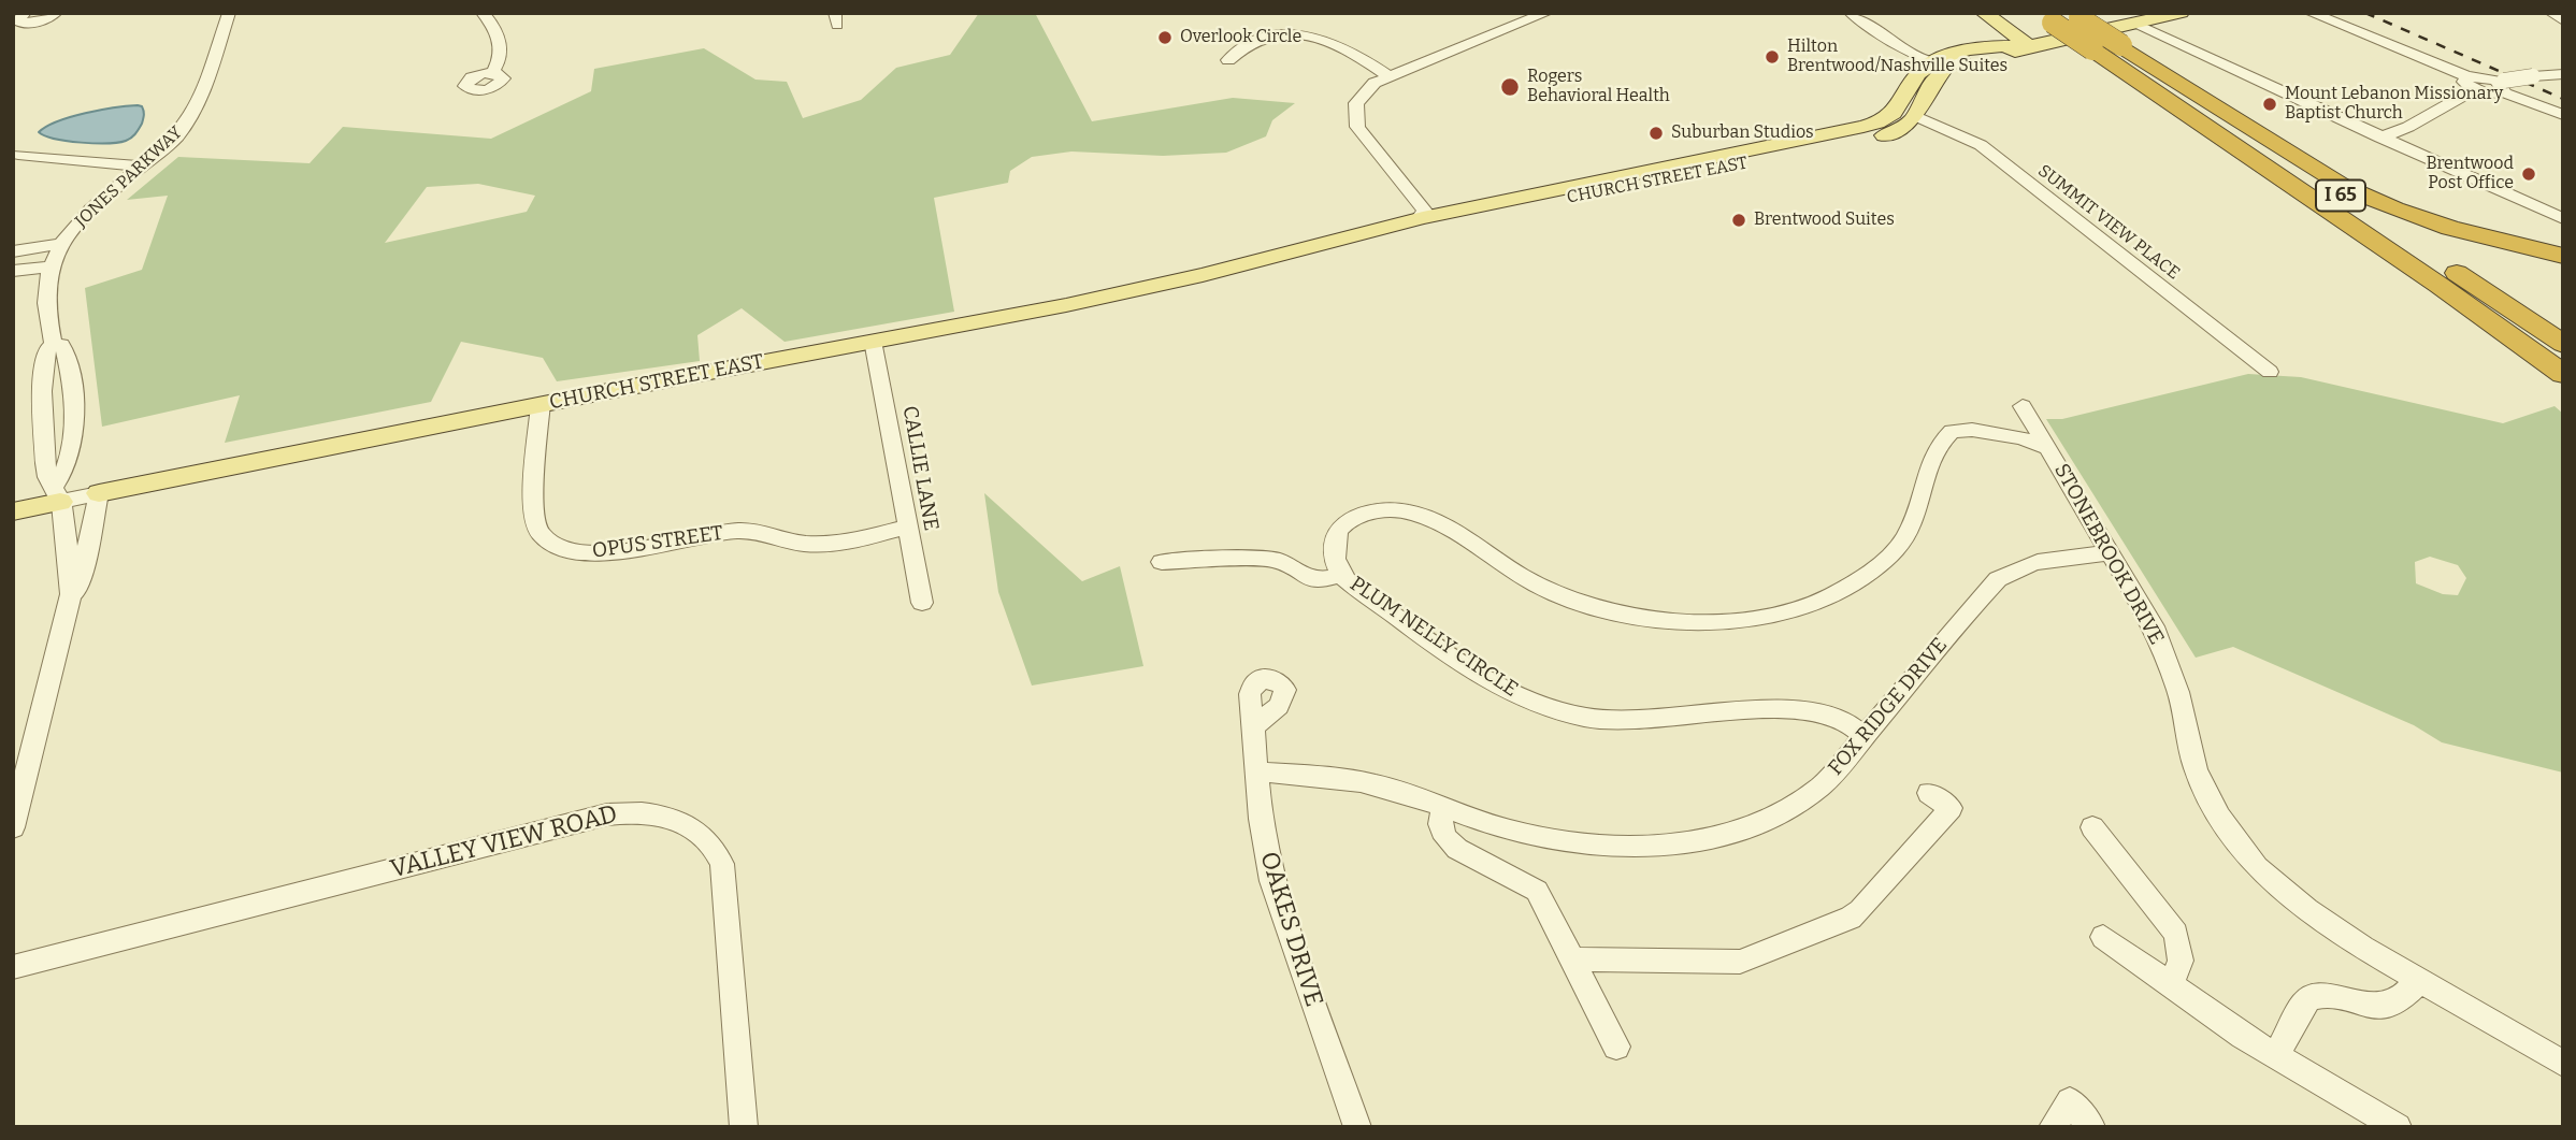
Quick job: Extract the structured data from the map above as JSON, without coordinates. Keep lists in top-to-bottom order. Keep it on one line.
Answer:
{"streets":{"highway":["I 65"],"main road":["CHURCH STREET EAST"],"street":["JONES PARKWAY","SUMMIT VIEW PLACE","CALLIE LANE","OPUS STREET","STONEBROOK DRIVE","PLUM NELLY CIRCLE","FOX RIDGE DRIVE","VALLEY VIEW ROAD","OAKES DRIVE"]},"crossings":[["JONES PARKWAY","CHURCH STREET EAST"],["CHURCH STREET EAST","SUMMIT VIEW PLACE"],["CHURCH STREET EAST","CALLIE LANE"],["CHURCH STREET EAST","OPUS STREET"],["CALLIE LANE","OPUS STREET"],["STONEBROOK DRIVE","PLUM NELLY CIRCLE"],["STONEBROOK DRIVE","FOX RIDGE DRIVE"],["PLUM NELLY CIRCLE","FOX RIDGE DRIVE"],["FOX RIDGE DRIVE","OAKES DRIVE"]],"places":["Overlook Circle","Hilton Brentwood/Nashville Suites","Rogers Behavioral Health","Mount Lebanon Missionary Baptist Church","Suburban Studios","Brentwood Post Office","Brentwood Suites"]}
